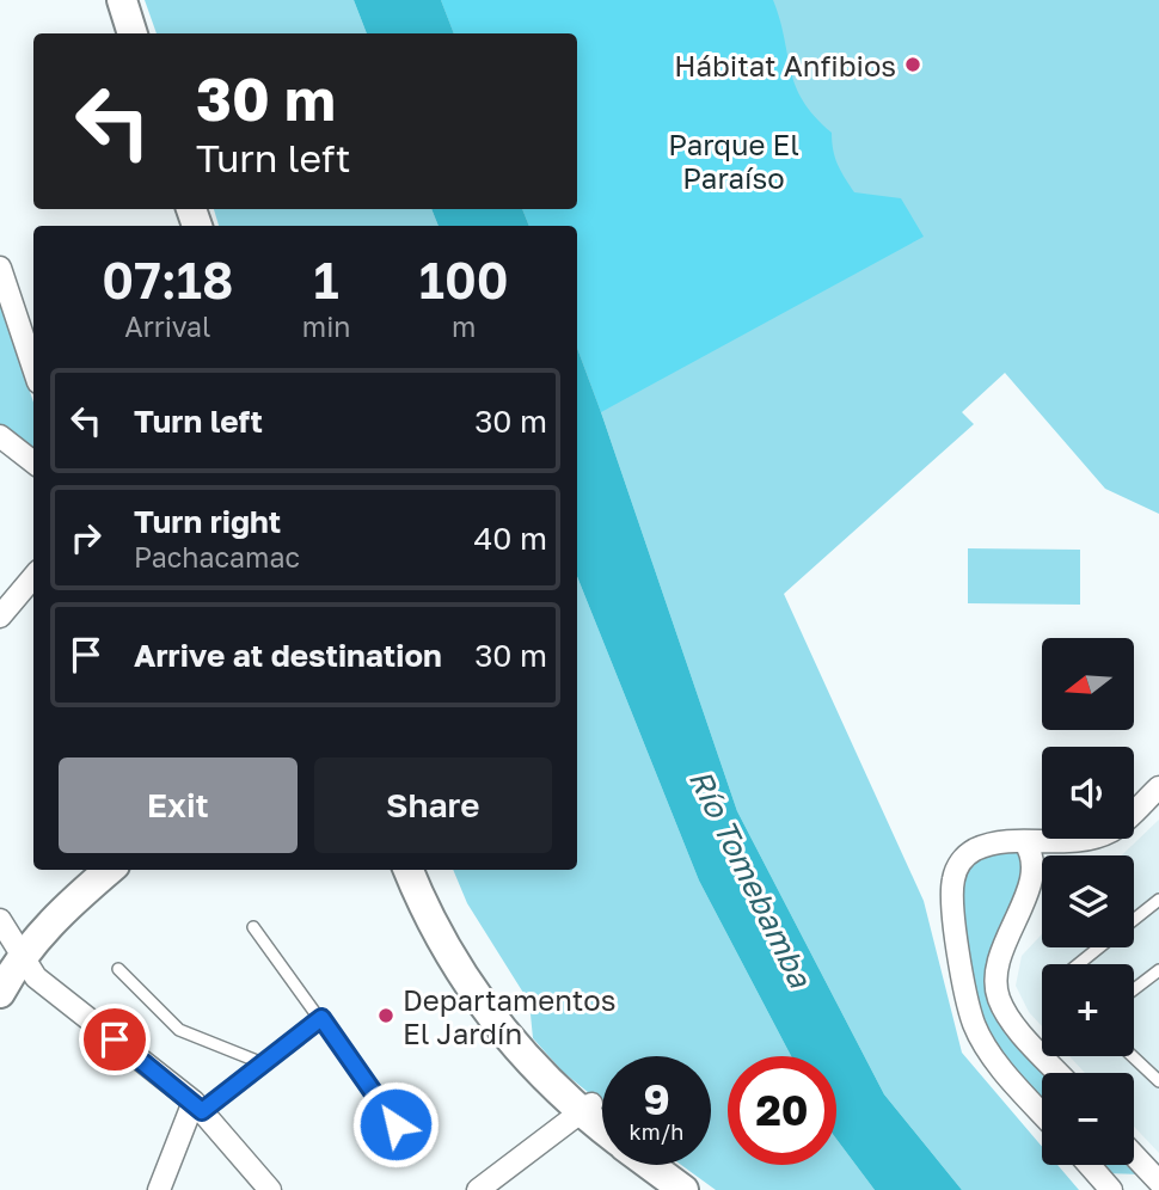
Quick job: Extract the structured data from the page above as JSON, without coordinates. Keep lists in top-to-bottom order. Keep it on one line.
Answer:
{"water":["Río Tomebamba"],"parks":["Parque El Paraíso"],"places":["Hábitat Anfibios","Departamentos El Jardín"],"north":"left","page":{"turn":["30 m","Turn left"],"eta":["07:18","Arrival","1","min","100","m"],"list":[{"name":"Turn left","value":"30 m"},{"name":"Turn right","note":"Pachacamac","value":"40 m"},{"name":"Arrive at destination","value":"30 m"}],"map_buttons":["+","−"],"buttons":["Exit","Share"],"speed":"9 km/h","limit":"20"}}
